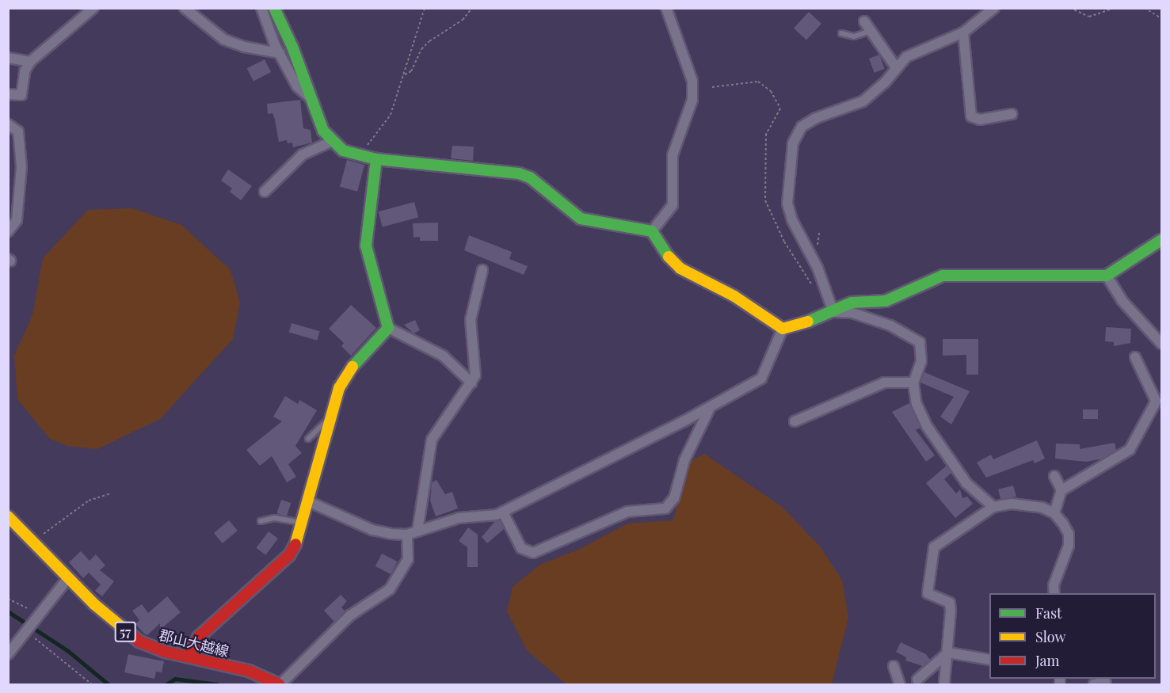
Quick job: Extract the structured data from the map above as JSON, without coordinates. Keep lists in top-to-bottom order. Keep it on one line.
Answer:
{"streets":{"street":["57","郡山大越線"]},"legend":["Fast","Slow","Jam"]}
